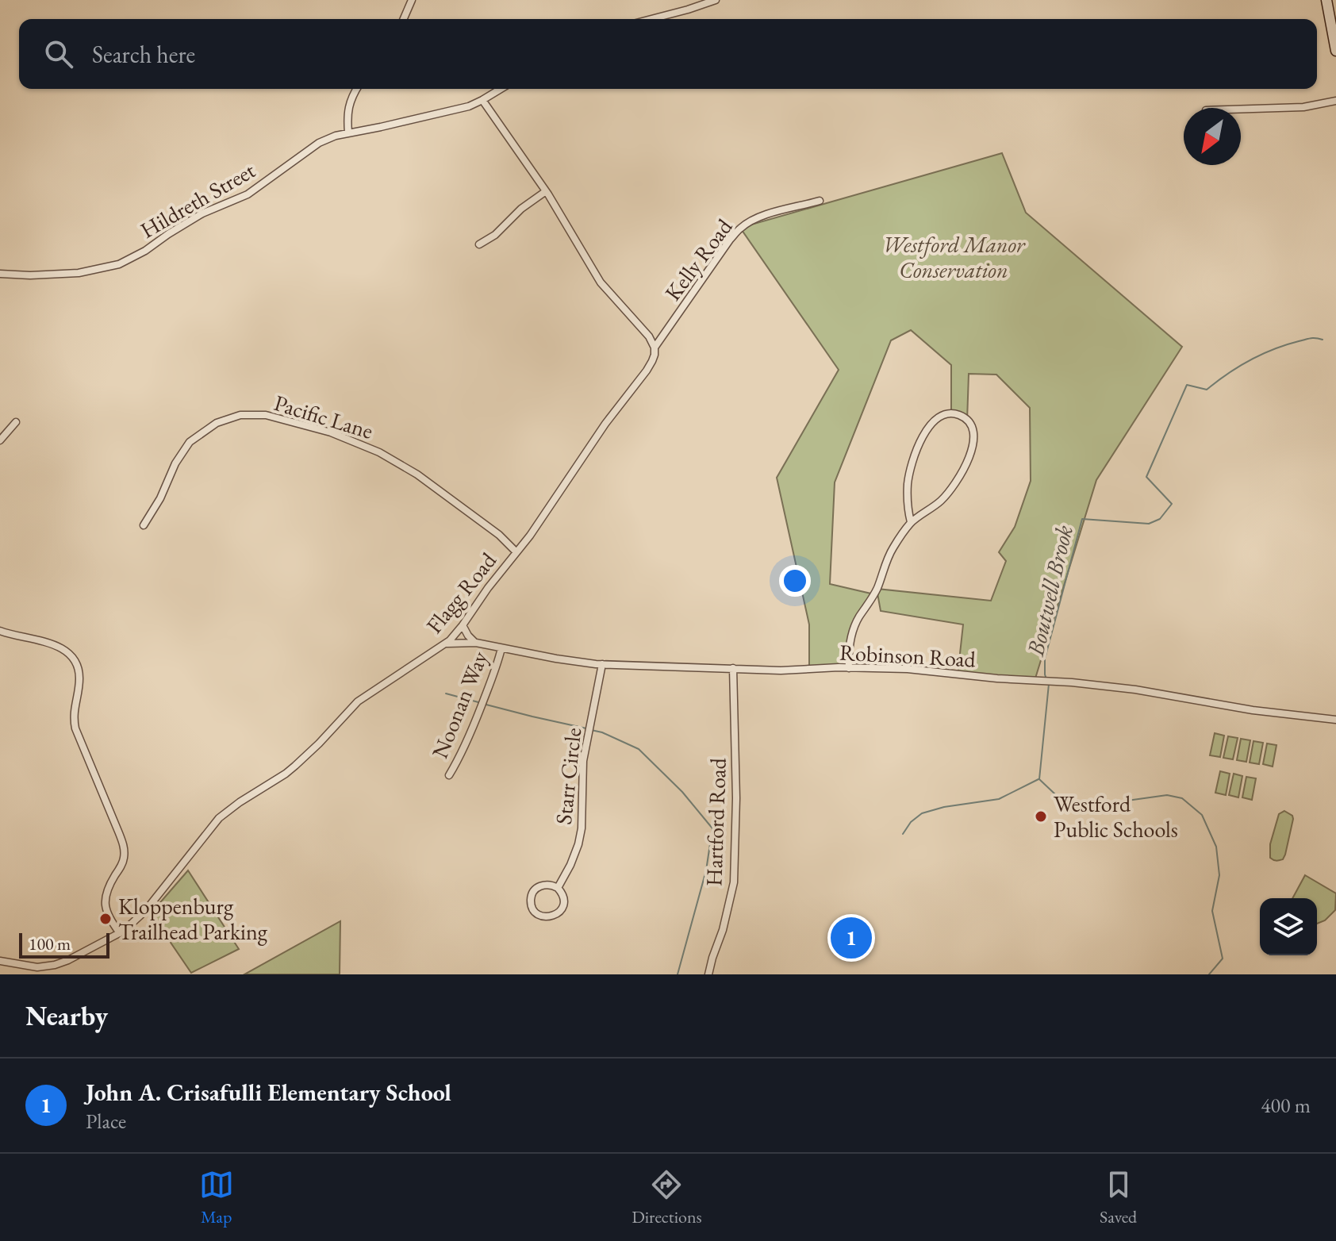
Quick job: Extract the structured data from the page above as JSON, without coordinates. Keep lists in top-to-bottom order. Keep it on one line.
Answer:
{"streets":{"street":["Hildreth Street","Kelly Road","Pacific Lane","Flagg Road","Robinson Road","Noonan Way","Starr Circle","Hartford Road"]},"crossings":[["Kelly Road","Flagg Road"],["Pacific Lane","Flagg Road"],["Flagg Road","Robinson Road"],["Robinson Road","Noonan Way"],["Robinson Road","Starr Circle"],["Robinson Road","Hartford Road"]],"water":["Boutwell Brook"],"parks":["Westford Manor Conservation"],"places":["Westford Public Schools","Kloppenburg Trailhead Parking"],"scale_bar":"100 m","north":"bottom left","page":{"search":"Search here","pins":"1","scale":"100 m","heading":"Nearby","list":[{"mark":"1","name":"John A. Crisafulli Elementary School","note":"Place","value":"400 m"}],"nav":["Map","Directions","Saved"]}}
